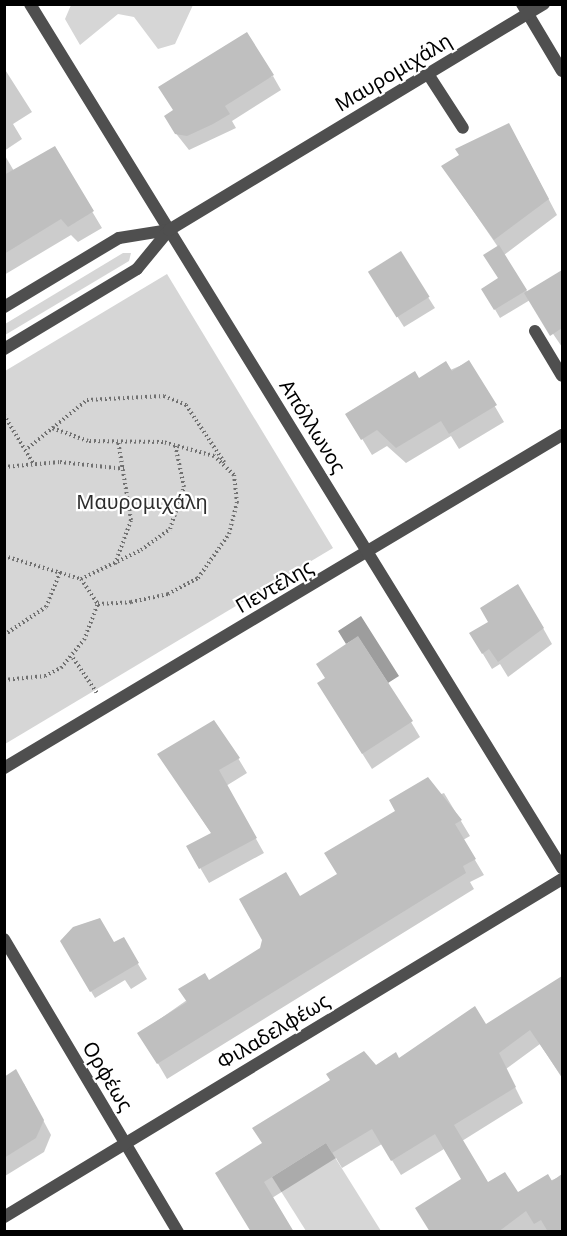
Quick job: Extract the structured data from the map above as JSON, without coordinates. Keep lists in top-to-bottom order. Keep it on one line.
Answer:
{"streets":{"street":["Μαυρομιχάλη","Απόλλωνος","Πεντέλης","Φιλαδελφέως","Ορφέως"]},"crossings":[["Μαυρομιχάλη","Απόλλωνος"],["Απόλλωνος","Πεντέλης"],["Φιλαδελφέως","Ορφέως"]],"parks":["Μαυρομιχάλη"]}
